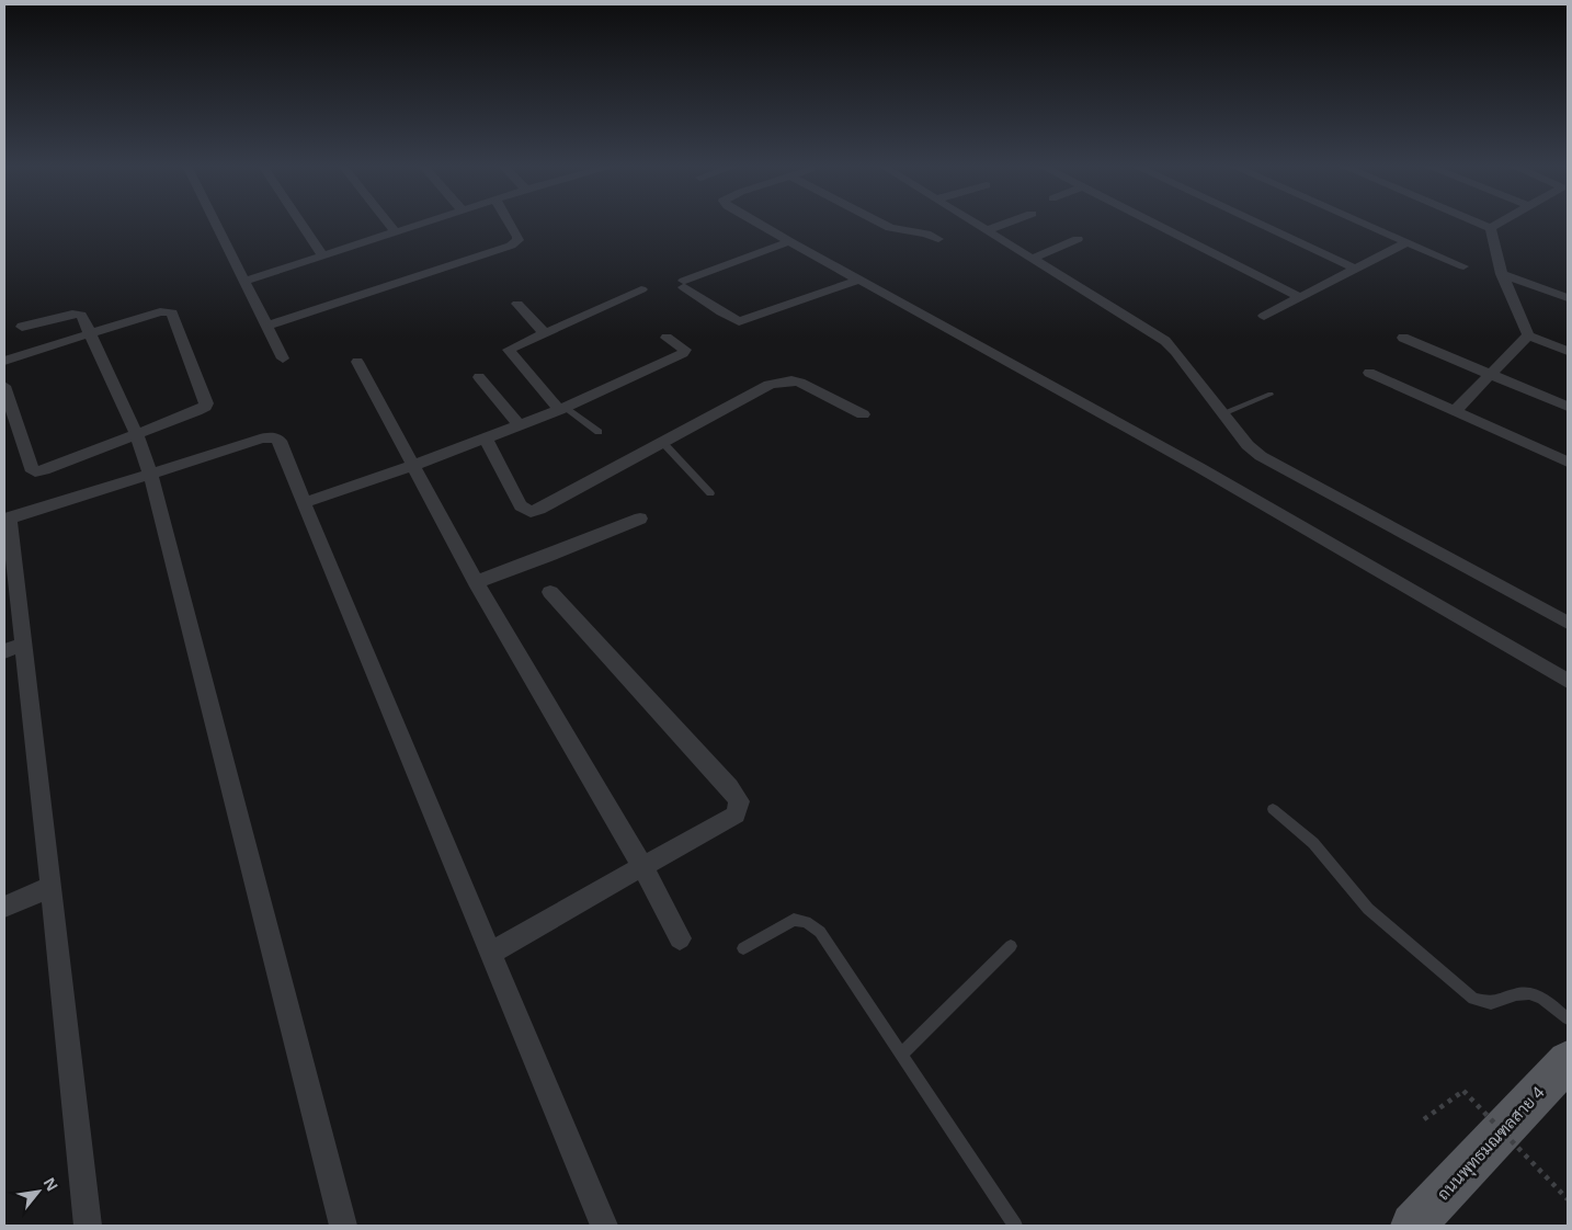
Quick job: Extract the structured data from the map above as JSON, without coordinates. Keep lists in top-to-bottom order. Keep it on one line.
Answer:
{"streets":{"main road":["ถนนพุทธมณฑลสาย 4"]},"north":"top right"}
